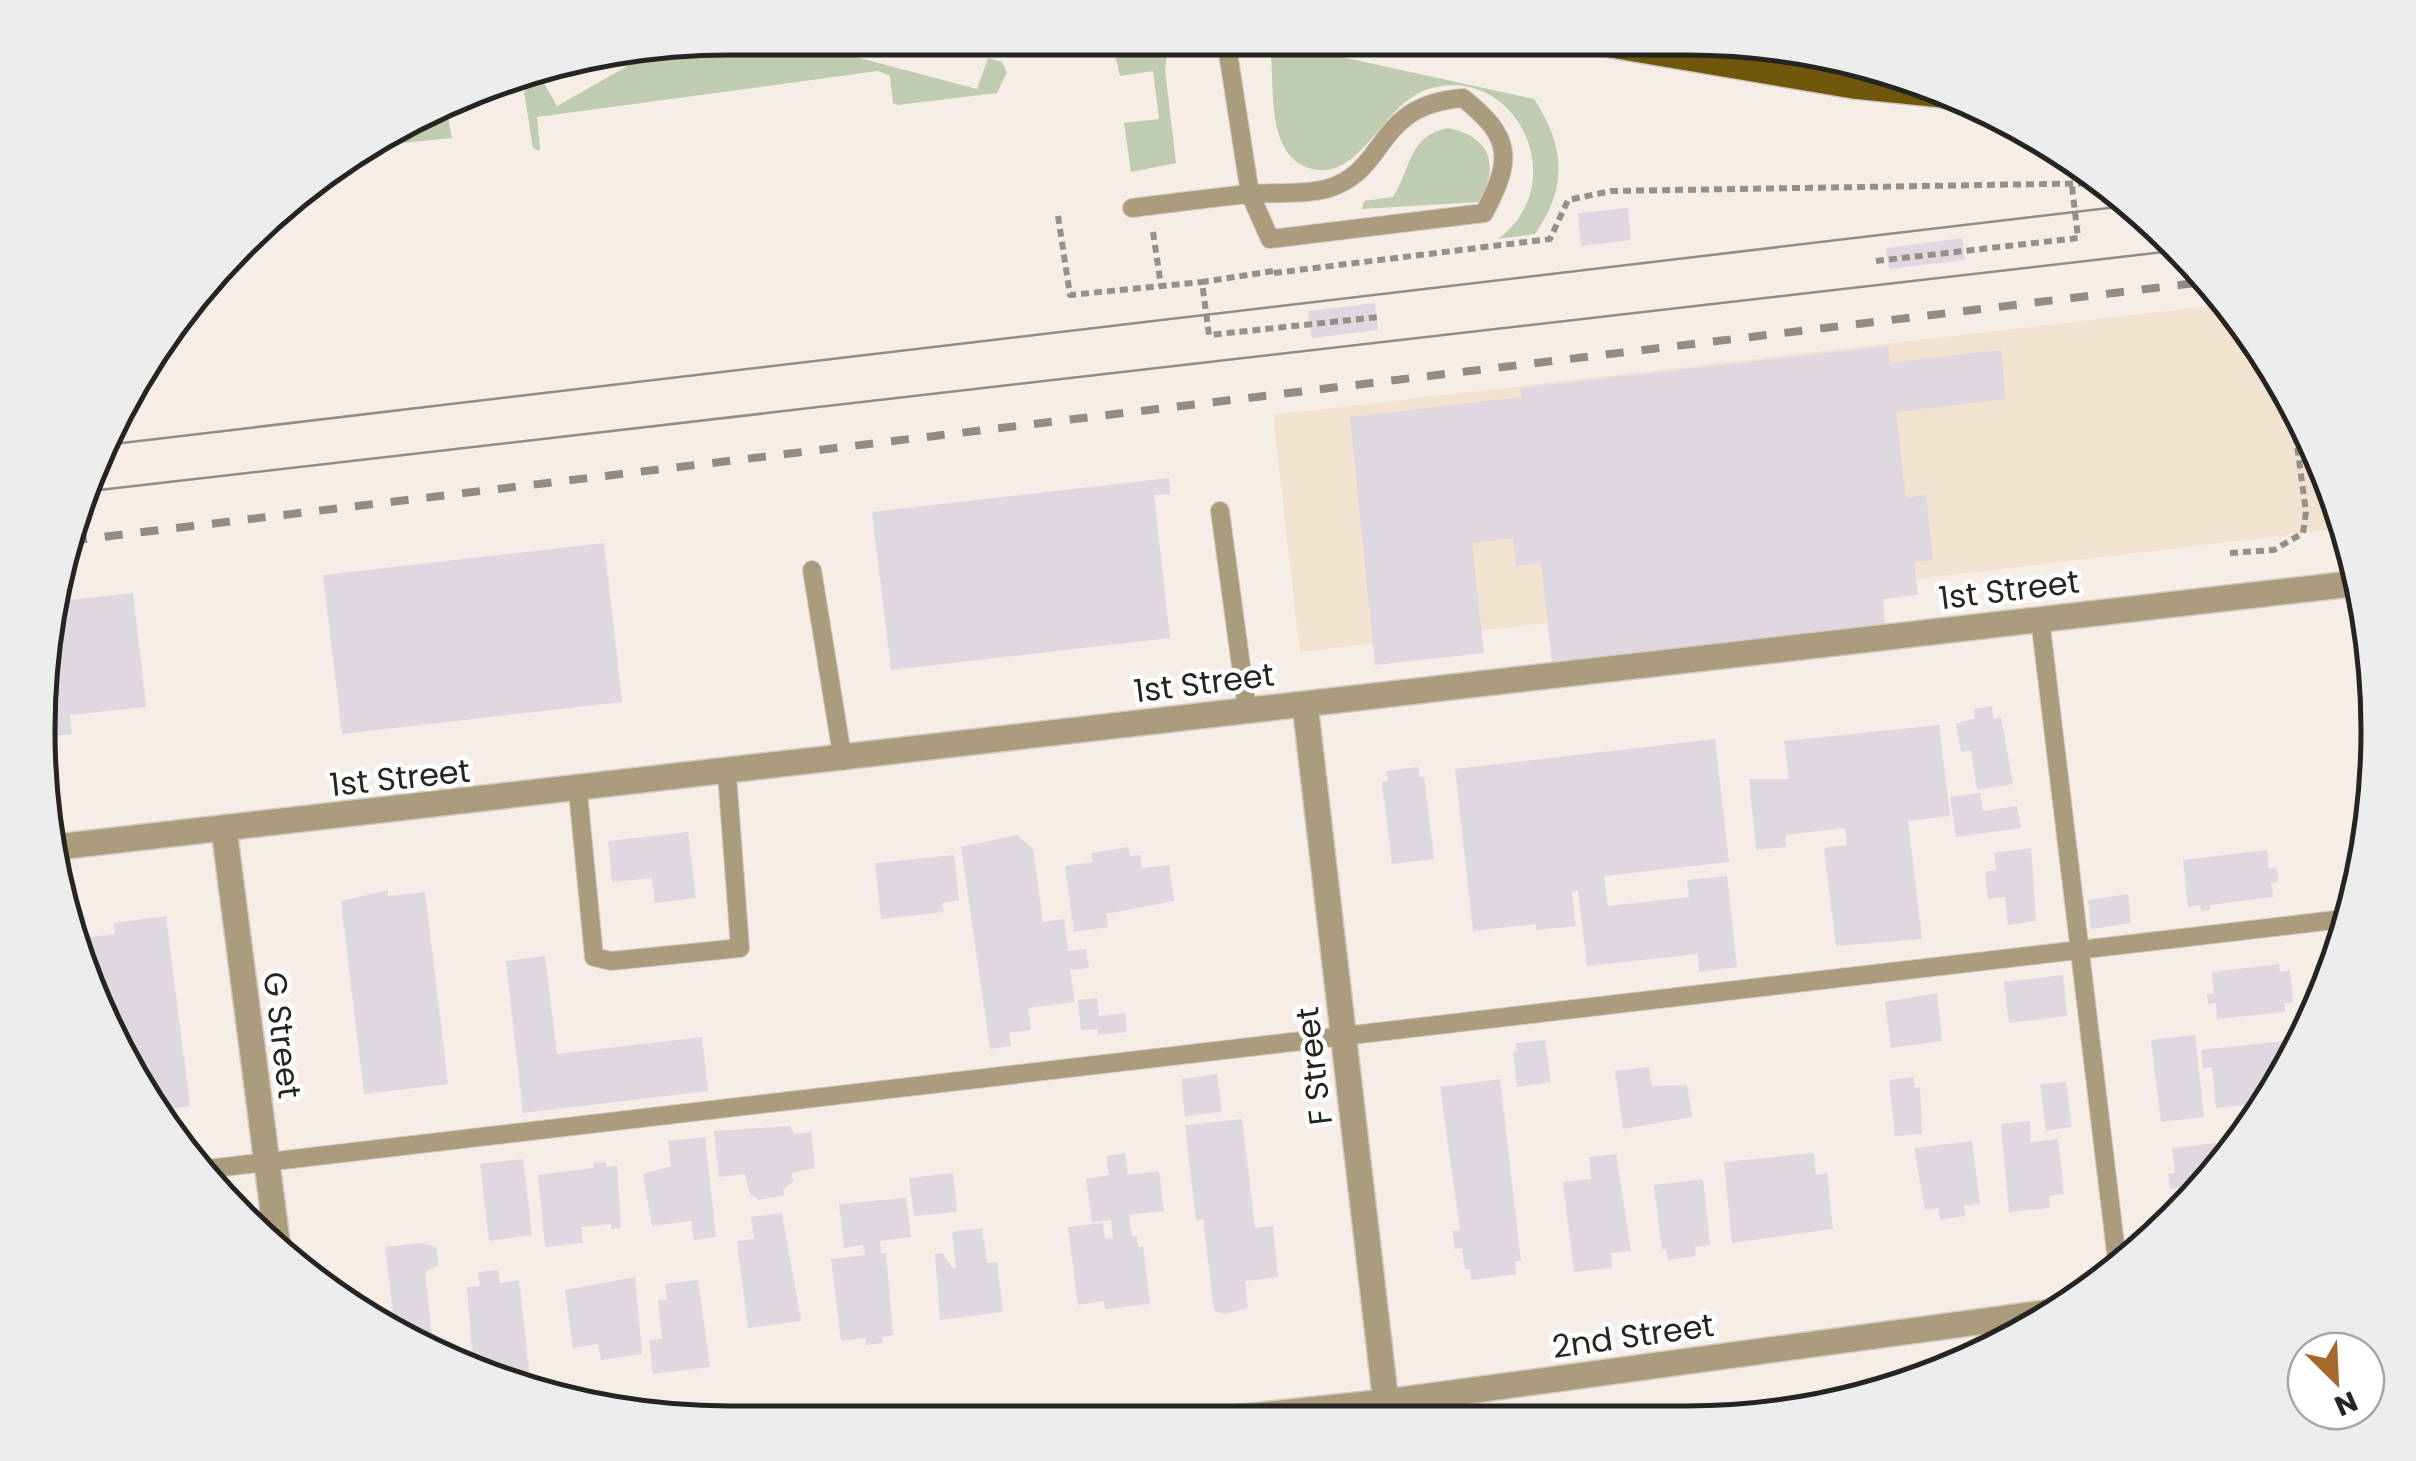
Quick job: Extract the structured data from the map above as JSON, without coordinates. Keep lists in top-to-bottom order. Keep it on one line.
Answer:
{"streets":{"street":["1st Street","G Street","F Street","2nd Street"]},"crossings":[["1st Street","G Street"],["1st Street","F Street"]],"north":"bottom right"}
